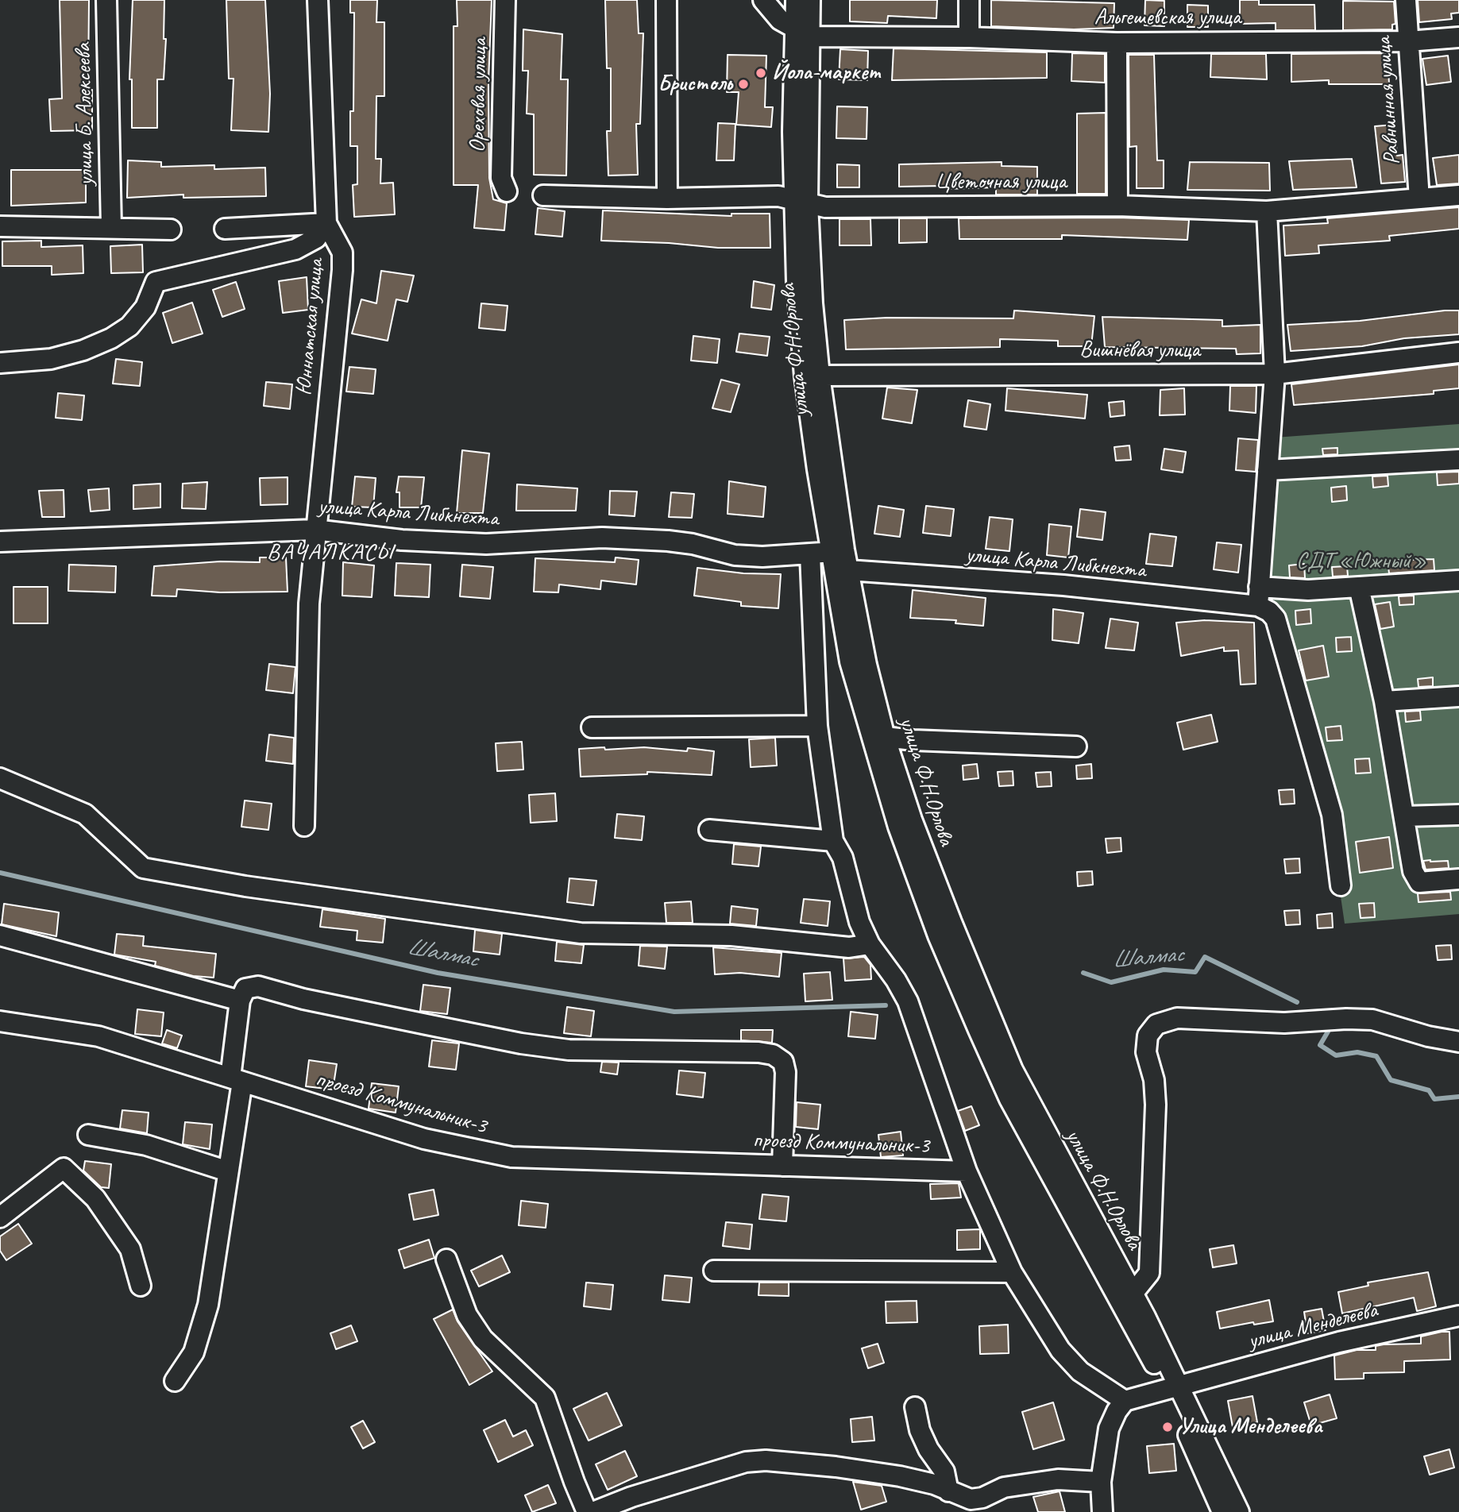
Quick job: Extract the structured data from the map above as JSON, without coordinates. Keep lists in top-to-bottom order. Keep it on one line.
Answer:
{"streets":{"street":["Альгешевская улица","Ореховая улица","Равнинная улица","улица Б. Алексеева","Цветочная улица","Юннатская улица","улица Ф.Н.Орлова","Вишнёвая улица","улица Карла Либкнехта","проезд Коммунальник-3","улица Менделеева"]},"crossings":[["Альгешевская улица","Равнинная улица"],["Альгешевская улица","улица Ф.Н.Орлова"],["Равнинная улица","Цветочная улица"],["Цветочная улица","улица Ф.Н.Орлова"],["Юннатская улица","улица Карла Либкнехта"],["улица Ф.Н.Орлова","Вишнёвая улица"],["улица Ф.Н.Орлова","улица Карла Либкнехта"],["улица Ф.Н.Орлова","улица Менделеева"]],"districts":["ВАЧАЛКАСЫ"],"water":["Шалмас"],"parks":["СДТ «Южный»"],"places":["Йола-маркет","Бристоль","Улица Менделеева"]}
